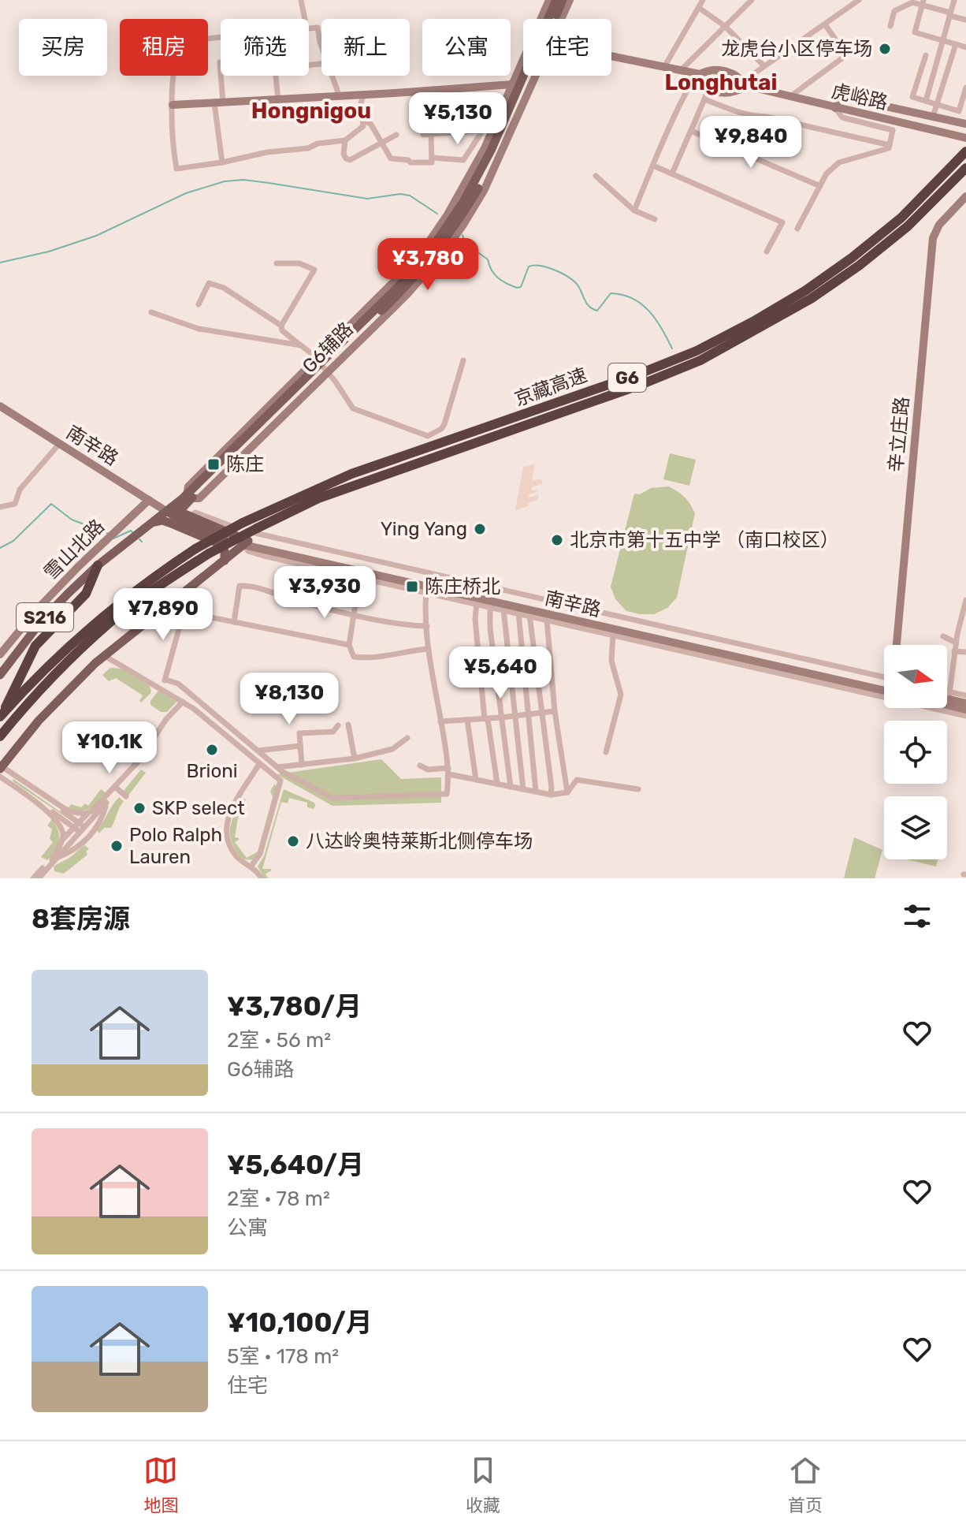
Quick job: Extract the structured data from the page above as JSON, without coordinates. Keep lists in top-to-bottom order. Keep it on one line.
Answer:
{"streets":{"highway":["G6","京藏高速"],"main road":["G6辅路","S216"],"street":["虎峪路","辛立庄路","南辛路","雪山北路"]},"crossings":[["G6辅路","南辛路"],["南辛路","雪山北路"]],"districts":["Longhutai","Hongnigou"],"places":{"other":["龙虎台小区停车场","Ying Yang","北京市第十五中学 （南口校区）","Brioni","SKP select","八达岭奥特莱斯北侧停车场","Polo Ralph Lauren"],"transit":["陈庄","陈庄桥北"]},"north":"right","page":{"chip":["买房","租房","筛选","新上","公寓","住宅"],"price":["¥5,130","¥9,840","¥3,780","¥3,930","¥7,890","¥5,640","¥8,130","¥10.1K"],"heading":"8套房源","list":[{"name":"¥3,780/月","note":"2室 · 56 m² · G6辅路"},{"name":"¥5,640/月","note":"2室 · 78 m² · 公寓"},{"name":"¥10,100/月","note":"5室 · 178 m² · 住宅"}],"tabs":["地图","收藏","首页"]}}
